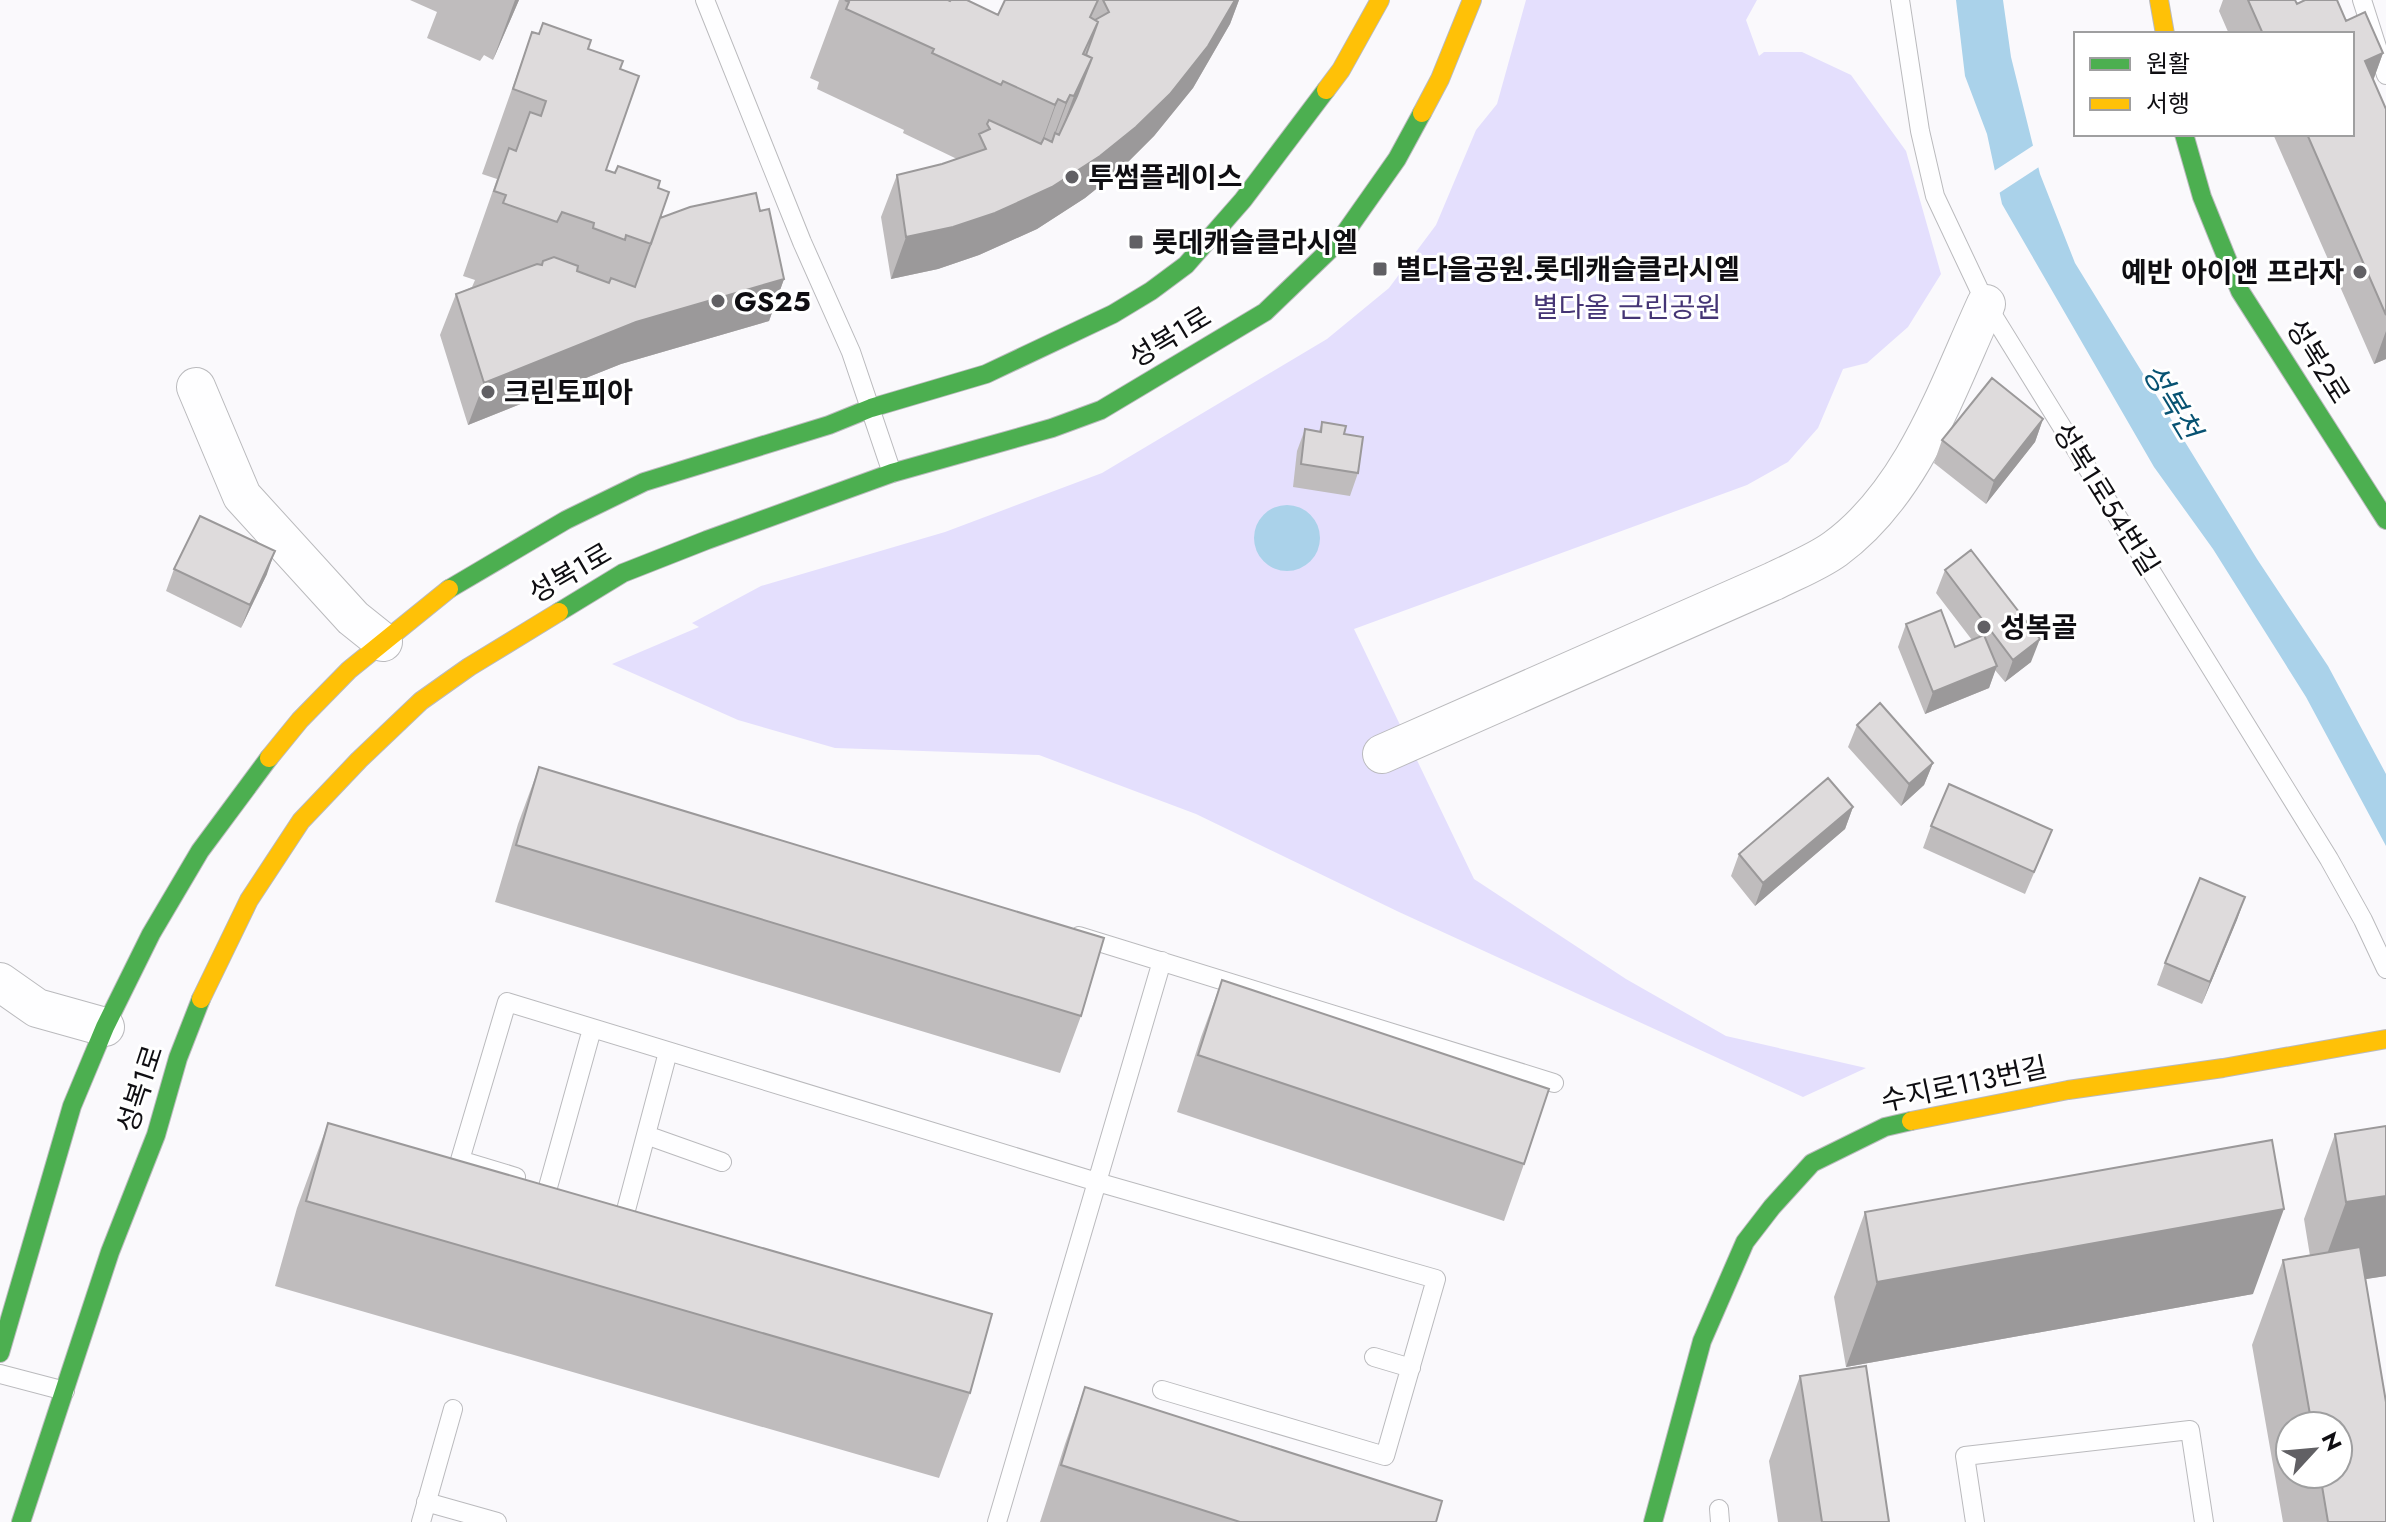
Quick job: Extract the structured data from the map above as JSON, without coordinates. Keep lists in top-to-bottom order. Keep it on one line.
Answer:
{"streets":{"street":["성복1로","성복2로","수지로113번길"],"lane":["성복1로54번길"]},"water":["성복천"],"parks":["별다올 근린공원"],"places":{"other":["투썸플레이스","예반 아이앤 프라자","GS25","크린토피아","성복골"],"transit":["롯데캐슬클라시엘","별다을공원.롯데캐슬클라시엘"]},"legend":["원활","서행"],"north":"top right"}
